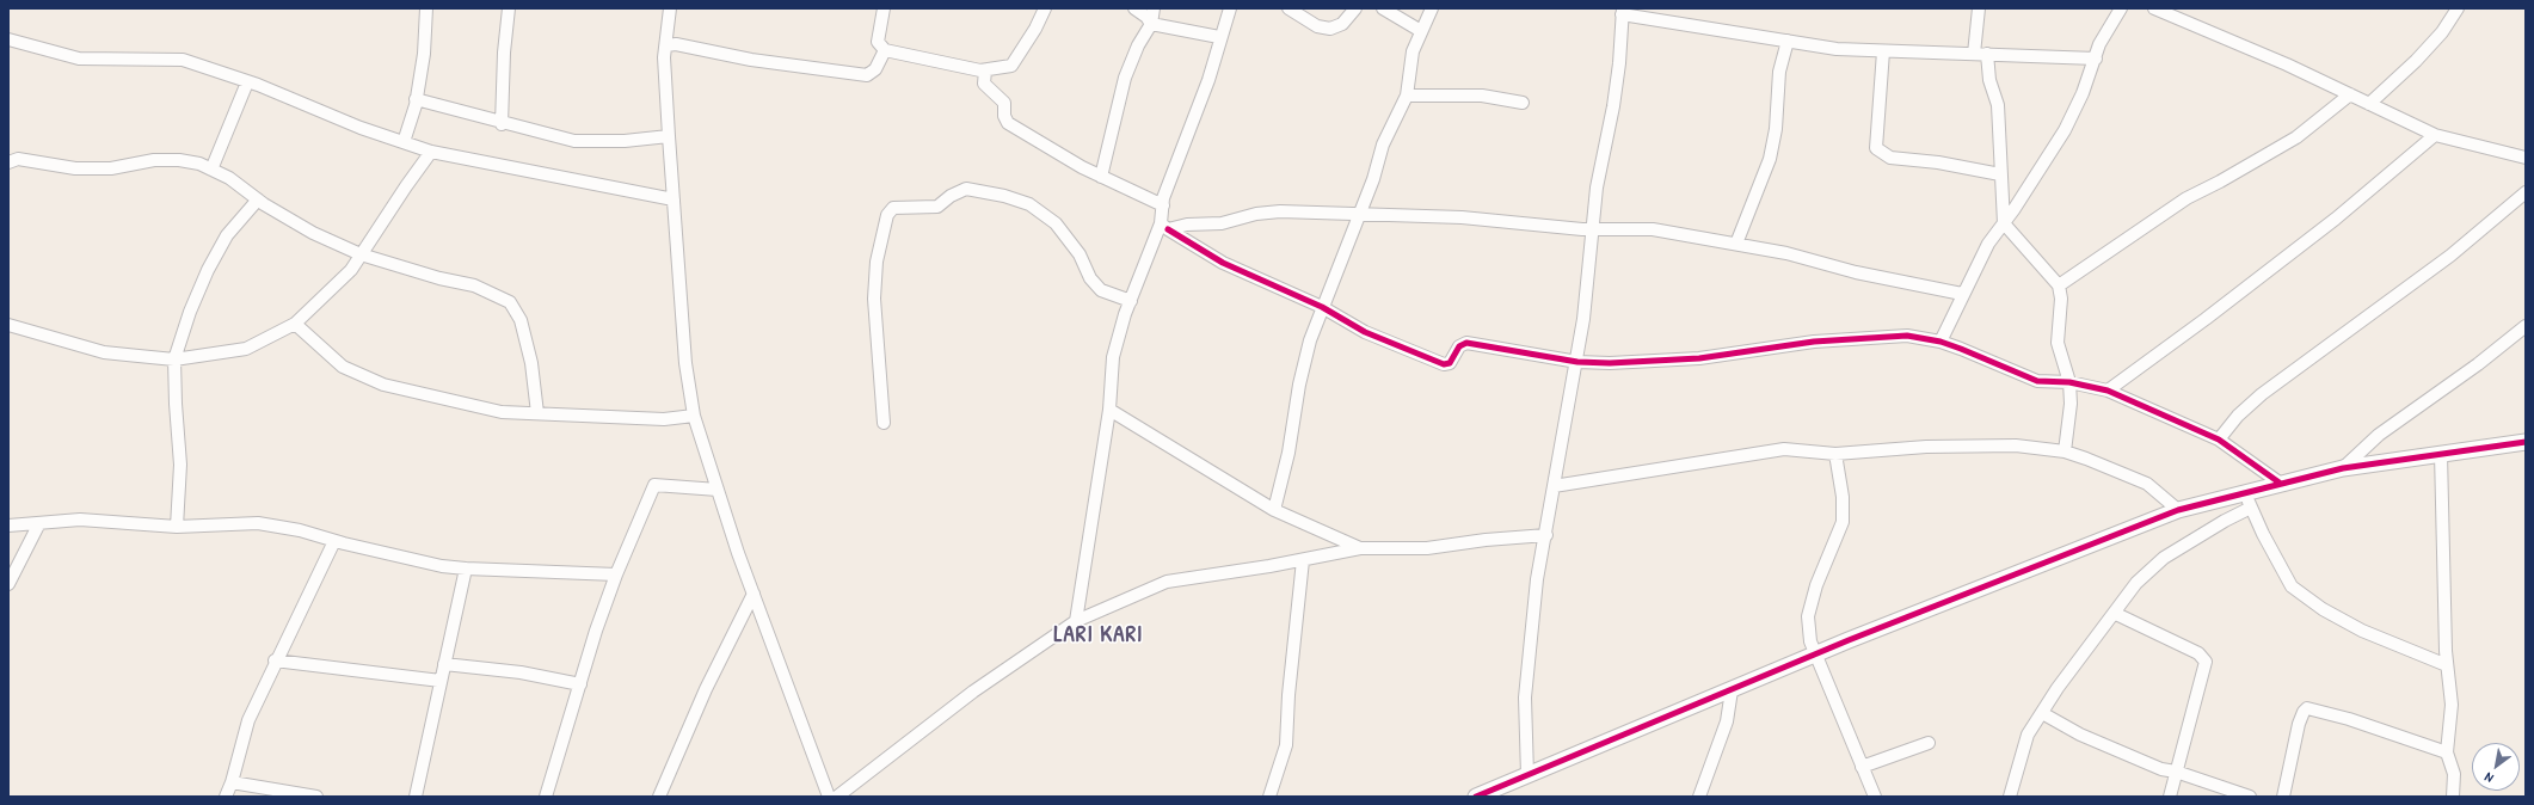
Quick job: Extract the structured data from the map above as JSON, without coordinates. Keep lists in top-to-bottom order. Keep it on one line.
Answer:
{"districts":["LARI KARI"],"north":"bottom left"}
